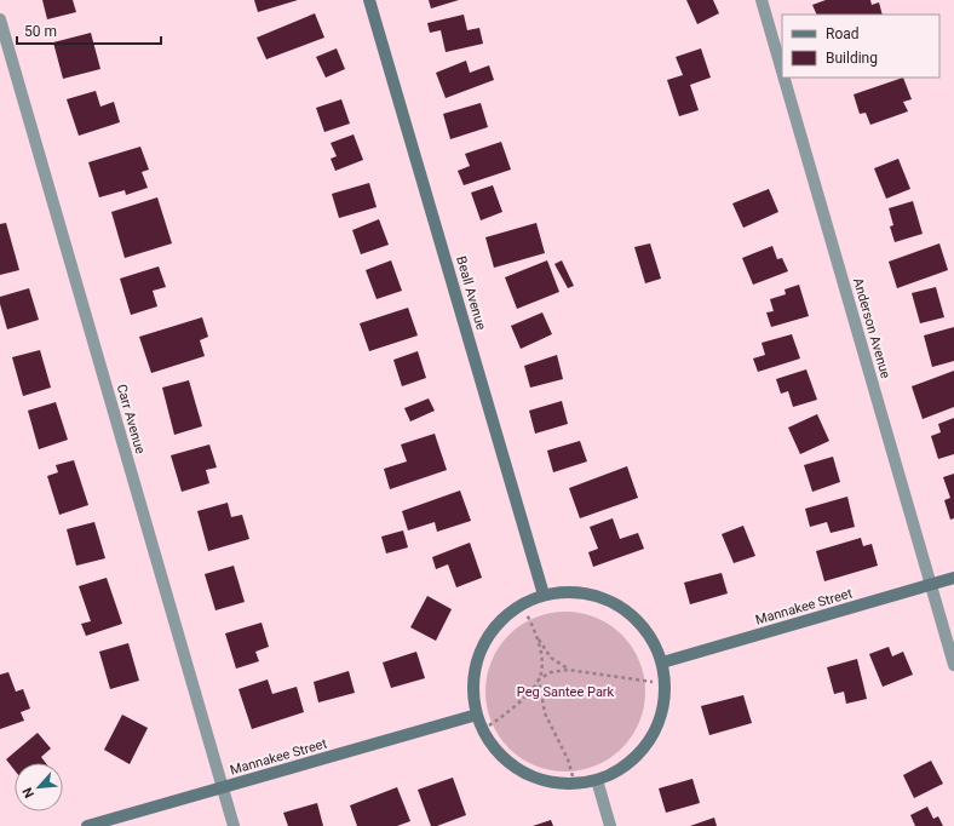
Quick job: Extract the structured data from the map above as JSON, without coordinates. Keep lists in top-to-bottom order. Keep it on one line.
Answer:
{"streets":{"street":["Beall Avenue","Anderson Avenue","Carr Avenue","Mannakee Street"]},"crossings":[["Anderson Avenue","Mannakee Street"],["Carr Avenue","Mannakee Street"]],"parks":["Peg Santee Park"],"legend":["Road","Building"],"scale_bar":"50 m","north":"bottom left"}
